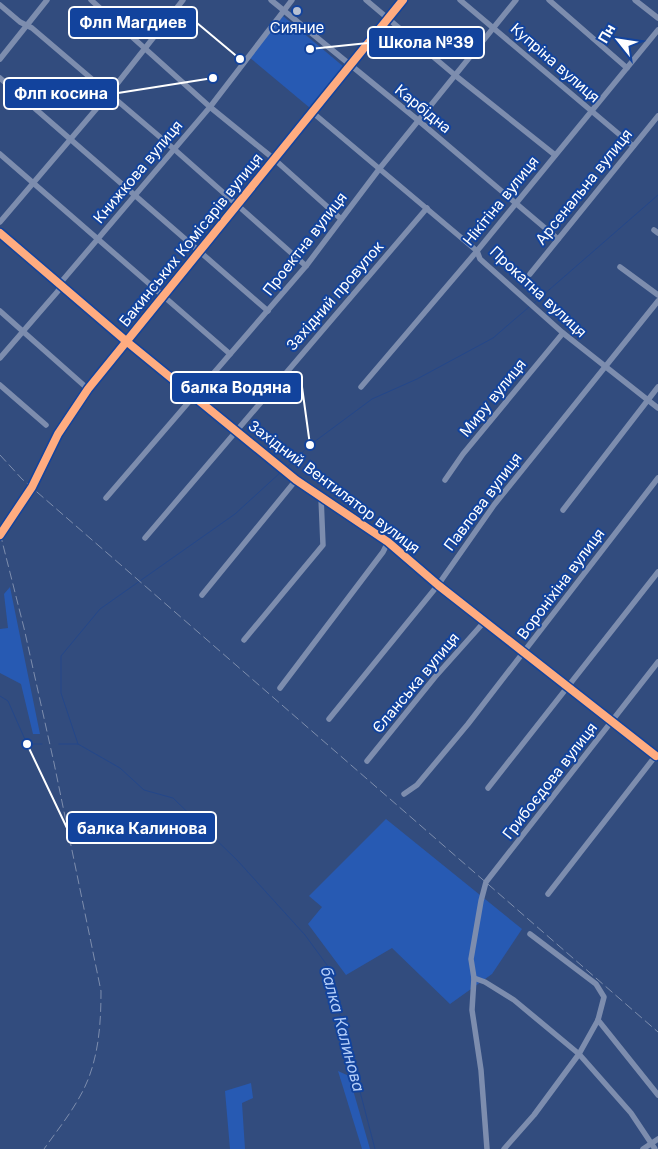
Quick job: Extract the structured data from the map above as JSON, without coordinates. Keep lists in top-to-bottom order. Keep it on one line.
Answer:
{"streets":{"street":["Купріна вулиця","Карбідна","Книжкова вулиця","Арсенальна вулиця","Нікітіна вулиця","Бакинських Комісарів вулиця","Проектна вулиця","Прокатна вулиця","Західний провулок","Миру вулиця","Західний Вентилятор вулиця","Павлова вулиця","Вороніхіна вулиця","Єланська вулиця","Грибоєдова вулиця"]},"crossings":[["Купріна вулиця","Арсенальна вулиця"],["Купріна вулиця","Нікітіна вулиця"],["Купріна вулиця","Проектна вулиця"],["Карбідна","Книжкова вулиця"],["Карбідна","Арсенальна вулиця"],["Карбідна","Нікітіна вулиця"],["Карбідна","Бакинських Комісарів вулиця"],["Карбідна","Проектна вулиця"],["Книжкова вулиця","Західний Вентилятор вулиця"],["Нікітіна вулиця","Прокатна вулиця"],["Бакинських Комісарів вулиця","Прокатна вулиця"],["Бакинських Комісарів вулиця","Західний Вентилятор вулиця"],["Проектна вулиця","Прокатна вулиця"],["Проектна вулиця","Західний Вентилятор вулиця"],["Прокатна вулиця","Західний провулок"],["Прокатна вулиця","Миру вулиця"],["Прокатна вулиця","Павлова вулиця"],["Західний провулок","Західний Вентилятор вулиця"],["Західний Вентилятор вулиця","Павлова вулиця"],["Західний Вентилятор вулиця","Вороніхіна вулиця"],["Західний Вентилятор вулиця","Єланська вулиця"],["Західний Вентилятор вулиця","Грибоєдова вулиця"]],"water":["балка Калинова"],"places":["Сияние","Школа №39","Флп Магдиев","Флп косина","балка Водяна","балка Калинова"],"north":"top left"}
